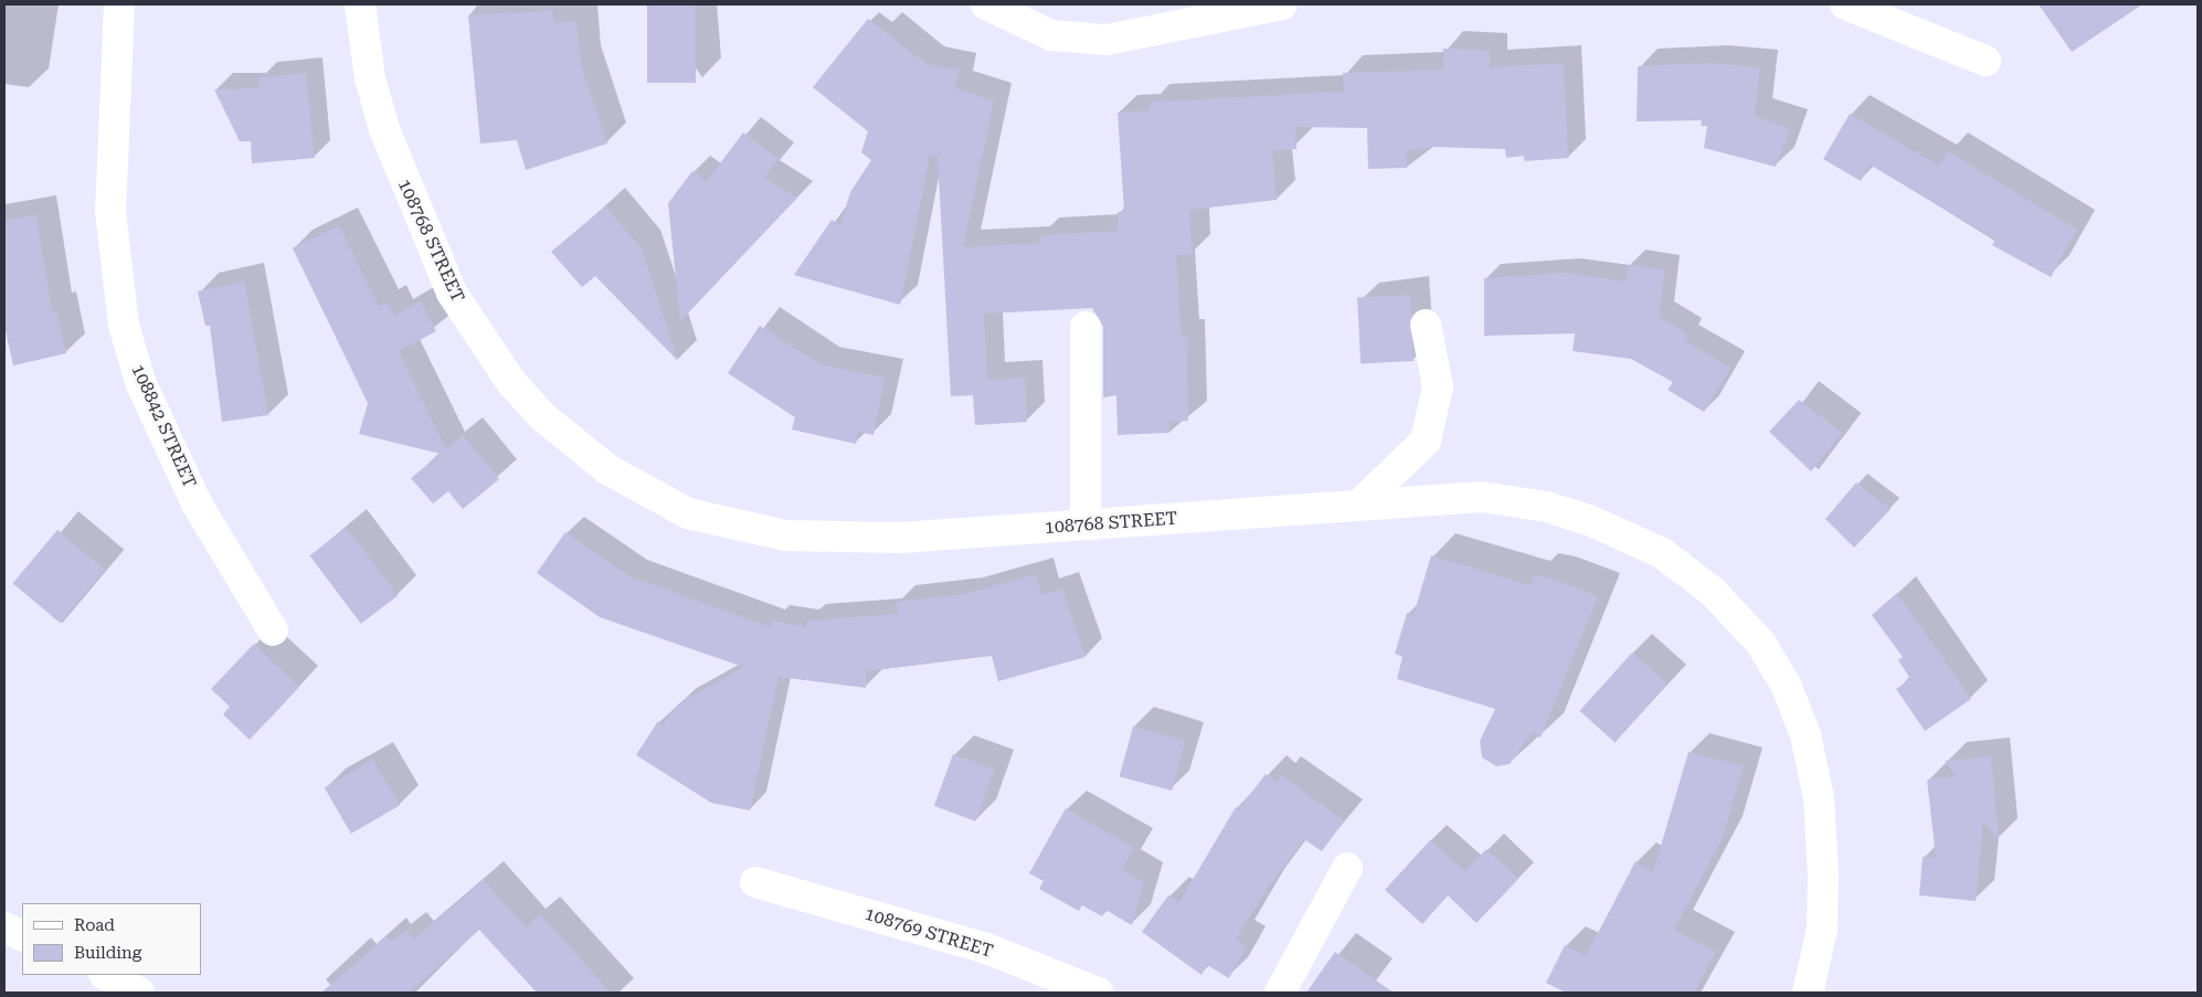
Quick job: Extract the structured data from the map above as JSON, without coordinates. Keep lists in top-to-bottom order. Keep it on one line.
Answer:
{"streets":{"street":["108768 STREET","108842 STREET","108769 STREET"]},"legend":["Road","Building"]}
